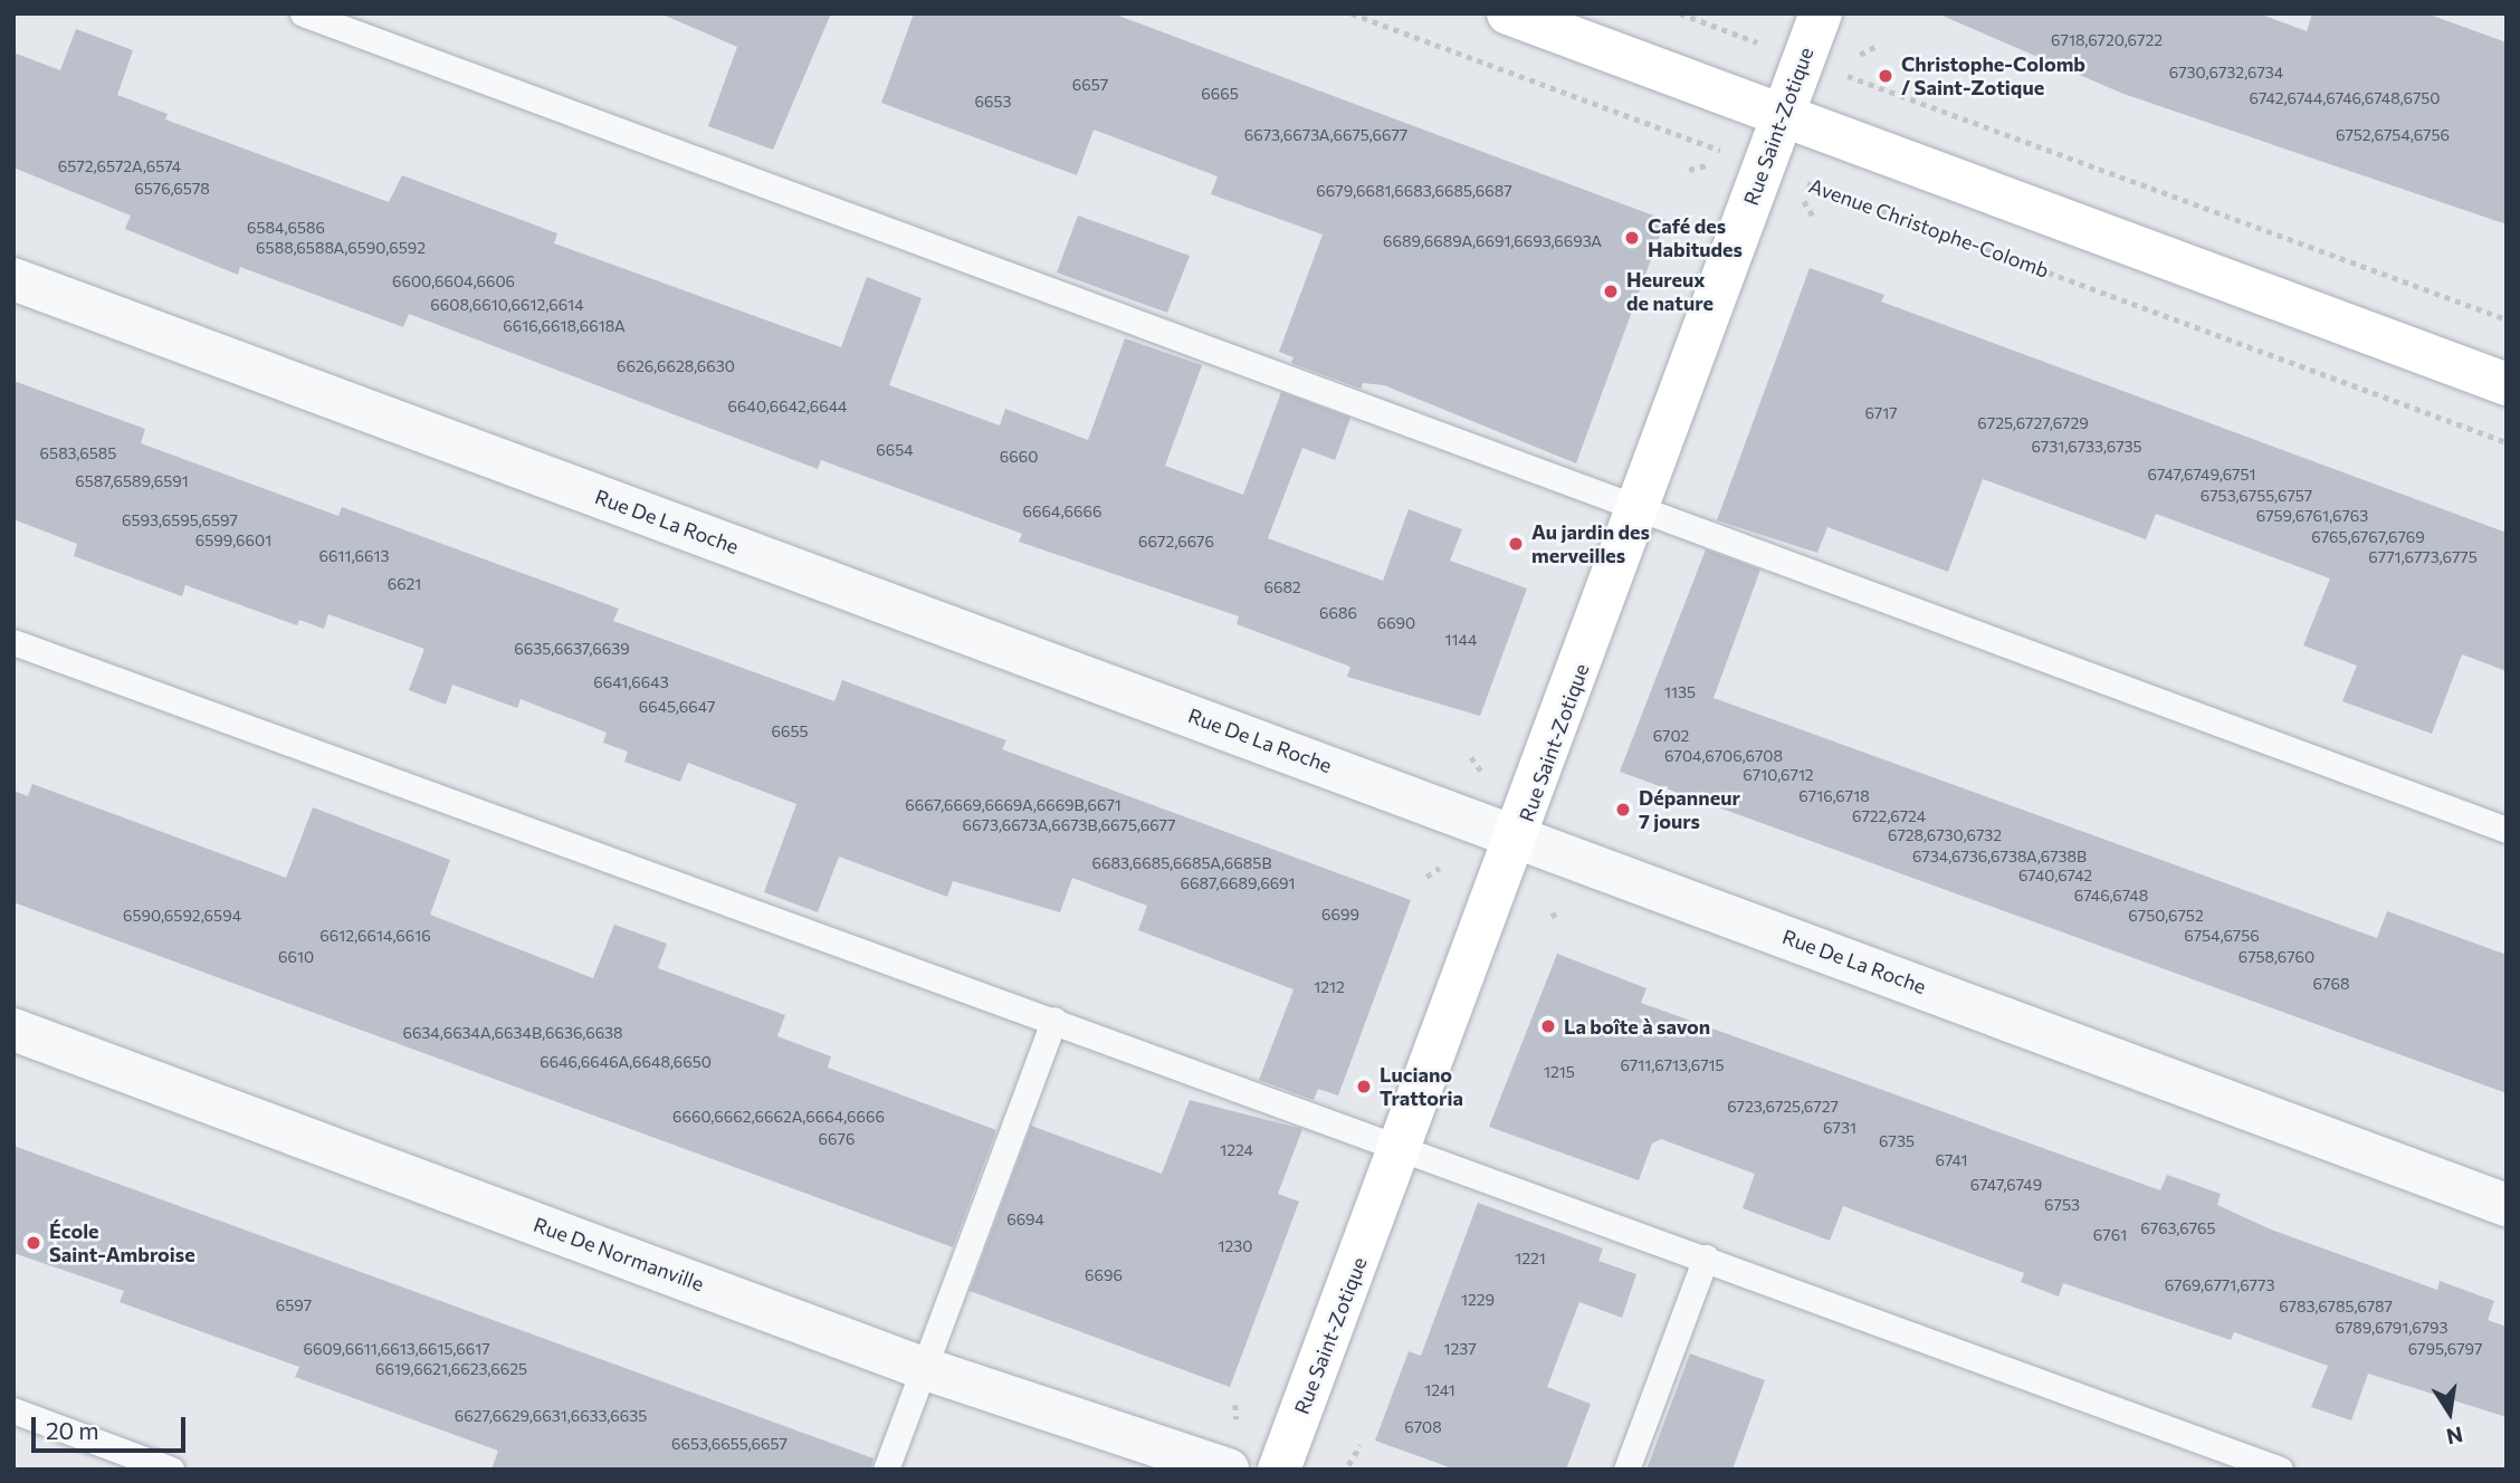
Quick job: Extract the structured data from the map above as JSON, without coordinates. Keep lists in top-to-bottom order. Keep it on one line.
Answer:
{"streets":{"street":["Rue Saint-Zotique","Rue De La Roche","Rue De Normanville"],"path":["Avenue Christophe-Colomb"]},"crossings":[["Rue Saint-Zotique","Avenue Christophe-Colomb"],["Rue Saint-Zotique","Rue De La Roche"]],"places":["Christophe-Colomb / Saint-Zotique","Café des Habitudes","Heureux de nature","Au jardin des merveilles","Dépanneur 7 jours","La boîte à savon","Luciano Trattoria","École Saint-Ambroise"],"house_numbers":["6718,6720,6722","6730,6732,6734","6657","6665","6742,6744,6746,6748,6750","6653","6673,6673A,6675,6677","6752,6754,6756","6572,6572A,6574","6576,6578","6679,6681,6683,6685,6687","6584,6586","6689,6689A,6691,6693,6693A","6588,6588A,6590,6592","6600,6604,6606","6608,6610,6612,6614","6616,6618,6618A","6626,6628,6630","6640,6642,6644","6717","6725,6727,6729","6731,6733,6735","6654","6583,6585","6660","6747,6749,6751","6587,6589,6591","6753,6755,6757","6664,6666","6759,6761,6763","6593,6595,6597","6765,6767,6769","6599,6601","6672,6676","6611,6613","6771,6773,6775","6621","6682","6686","6690","1144","6635,6637,6639","6641,6643","1135","6645,6647","6655","6702","6704,6706,6708","6710,6712","6716,6718","6667,6669,6669A,6669B,6671","6722,6724","6673,6673A,6673B,6675,6677","6728,6730,6732","6734,6736,6738A,6738B","6683,6685,6685A,6685B","6740,6742","6687,6689,6691","6746,6748","6699","6590,6592,6594","6750,6752","6612,6614,6616","6754,6756","6610","6758,6760","6768","1212","6634,6634A,6634B,6636,6638","6646,6646A,6648,6650","6711,6713,6715","1215","6723,6725,6727","6660,6662,6662A,6664,6666","6731","6676","6735","1224","6741","6747,6749","6753","6694","6763,6765","6761","1230","1221","6696","6769,6771,6773","1229","6597","6783,6785,6787","6789,6791,6793","6609,6611,6613,6615,6617","1237","6795,6797","6619,6621,6623,6625","1241","6627,6629,6631,6633,6635","6708","6653,6655,6657"],"scale_bar":"20 m","north":"bottom"}
